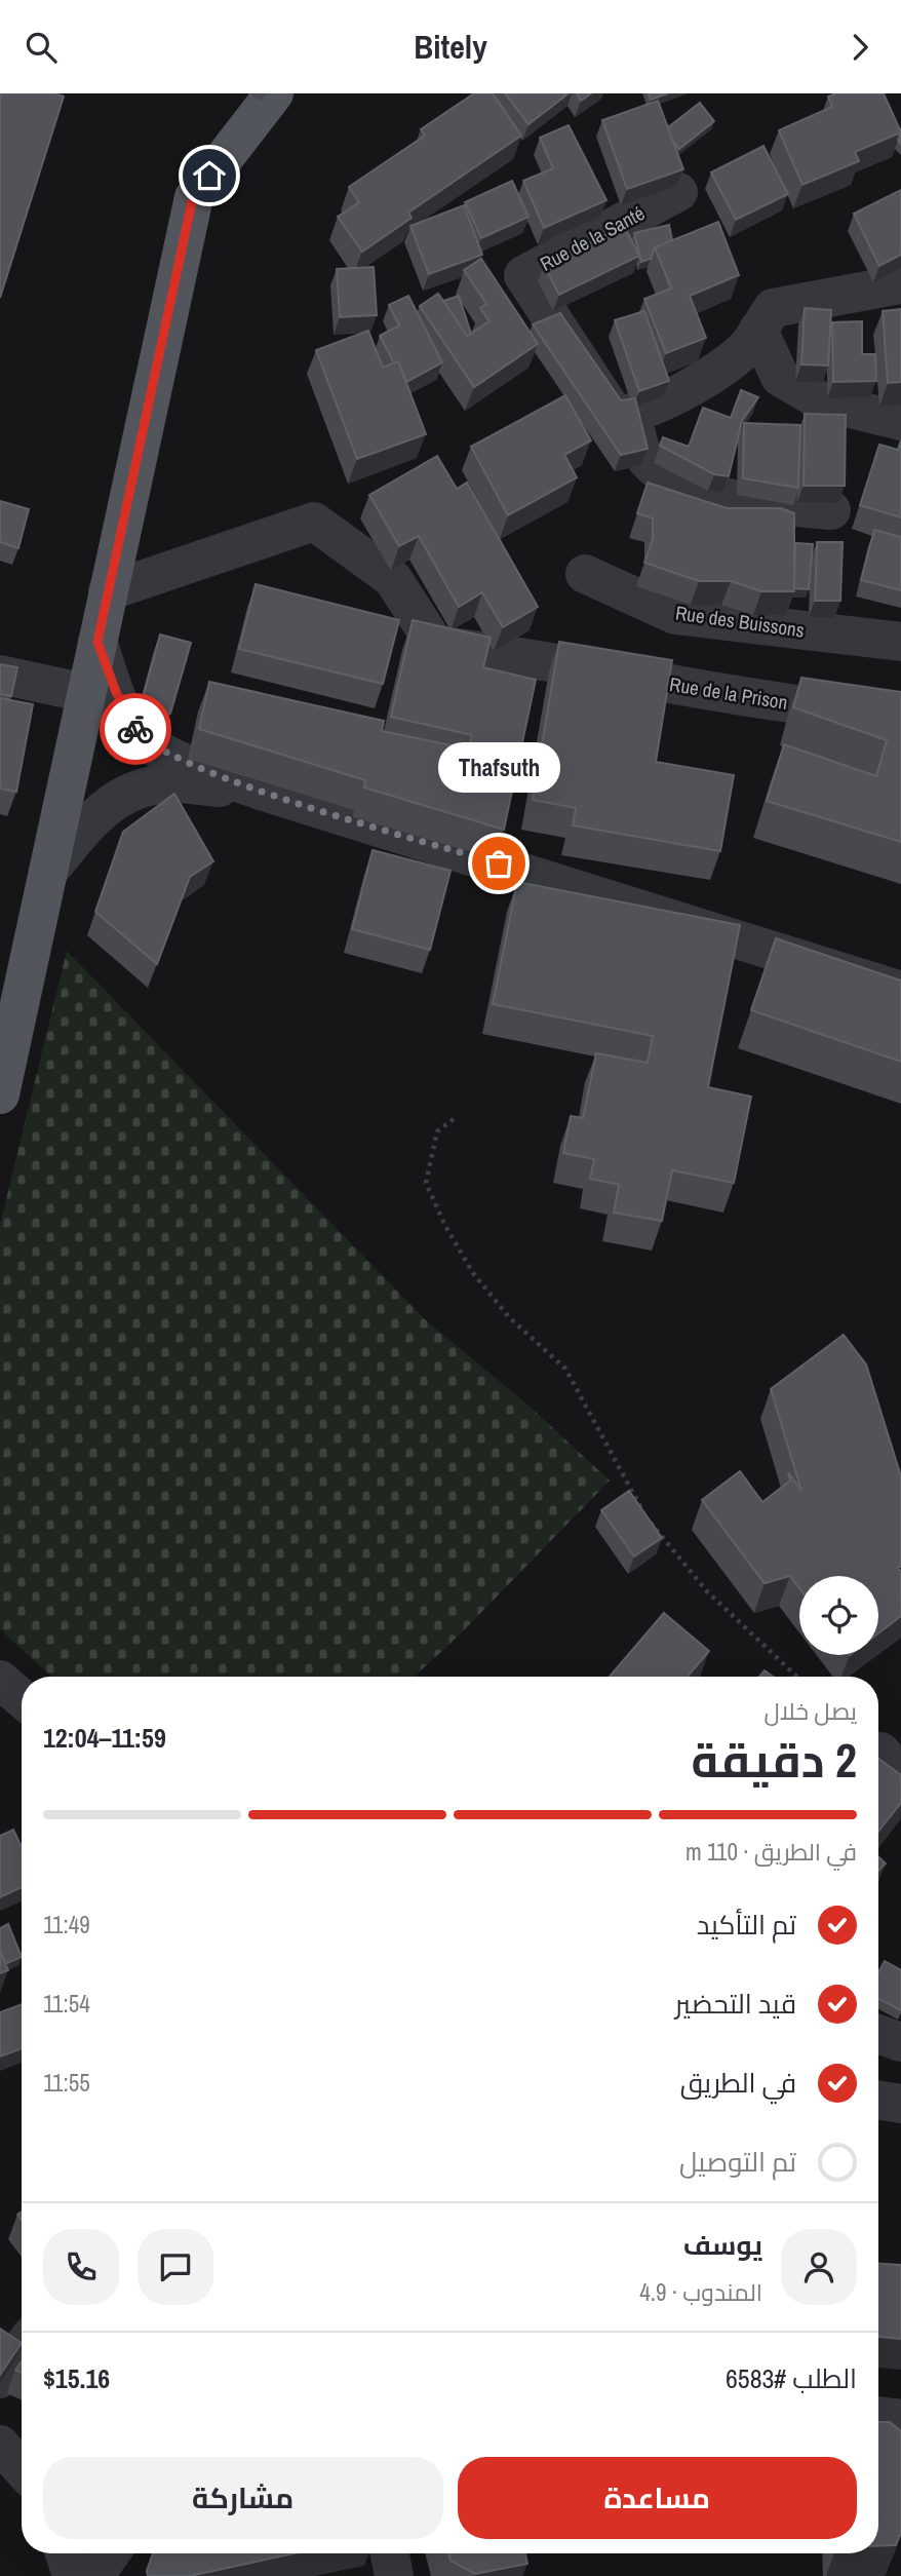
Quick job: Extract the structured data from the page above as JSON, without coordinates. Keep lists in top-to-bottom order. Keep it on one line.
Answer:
{"streets":{"street":["Rue de la Santé","Rue des Buissons","Rue de la Prison"]},"places":["Thafsuth"],"page":{"header":"Bitely","bubble":"Thafsuth","heading":["2 دقيقة","يصل خلال","11:59–12:04"],"panel":["يوسف","المندوب · 4.9","الطلب #6583","$15.16"],"bar":"في الطريق · 110 m","list":[["تم التأكيد","11:49"],["قيد التحضير","11:54"],["في الطريق","11:55"],"تم التوصيل"],"buttons":["مساعدة","مشاركة"]}}
